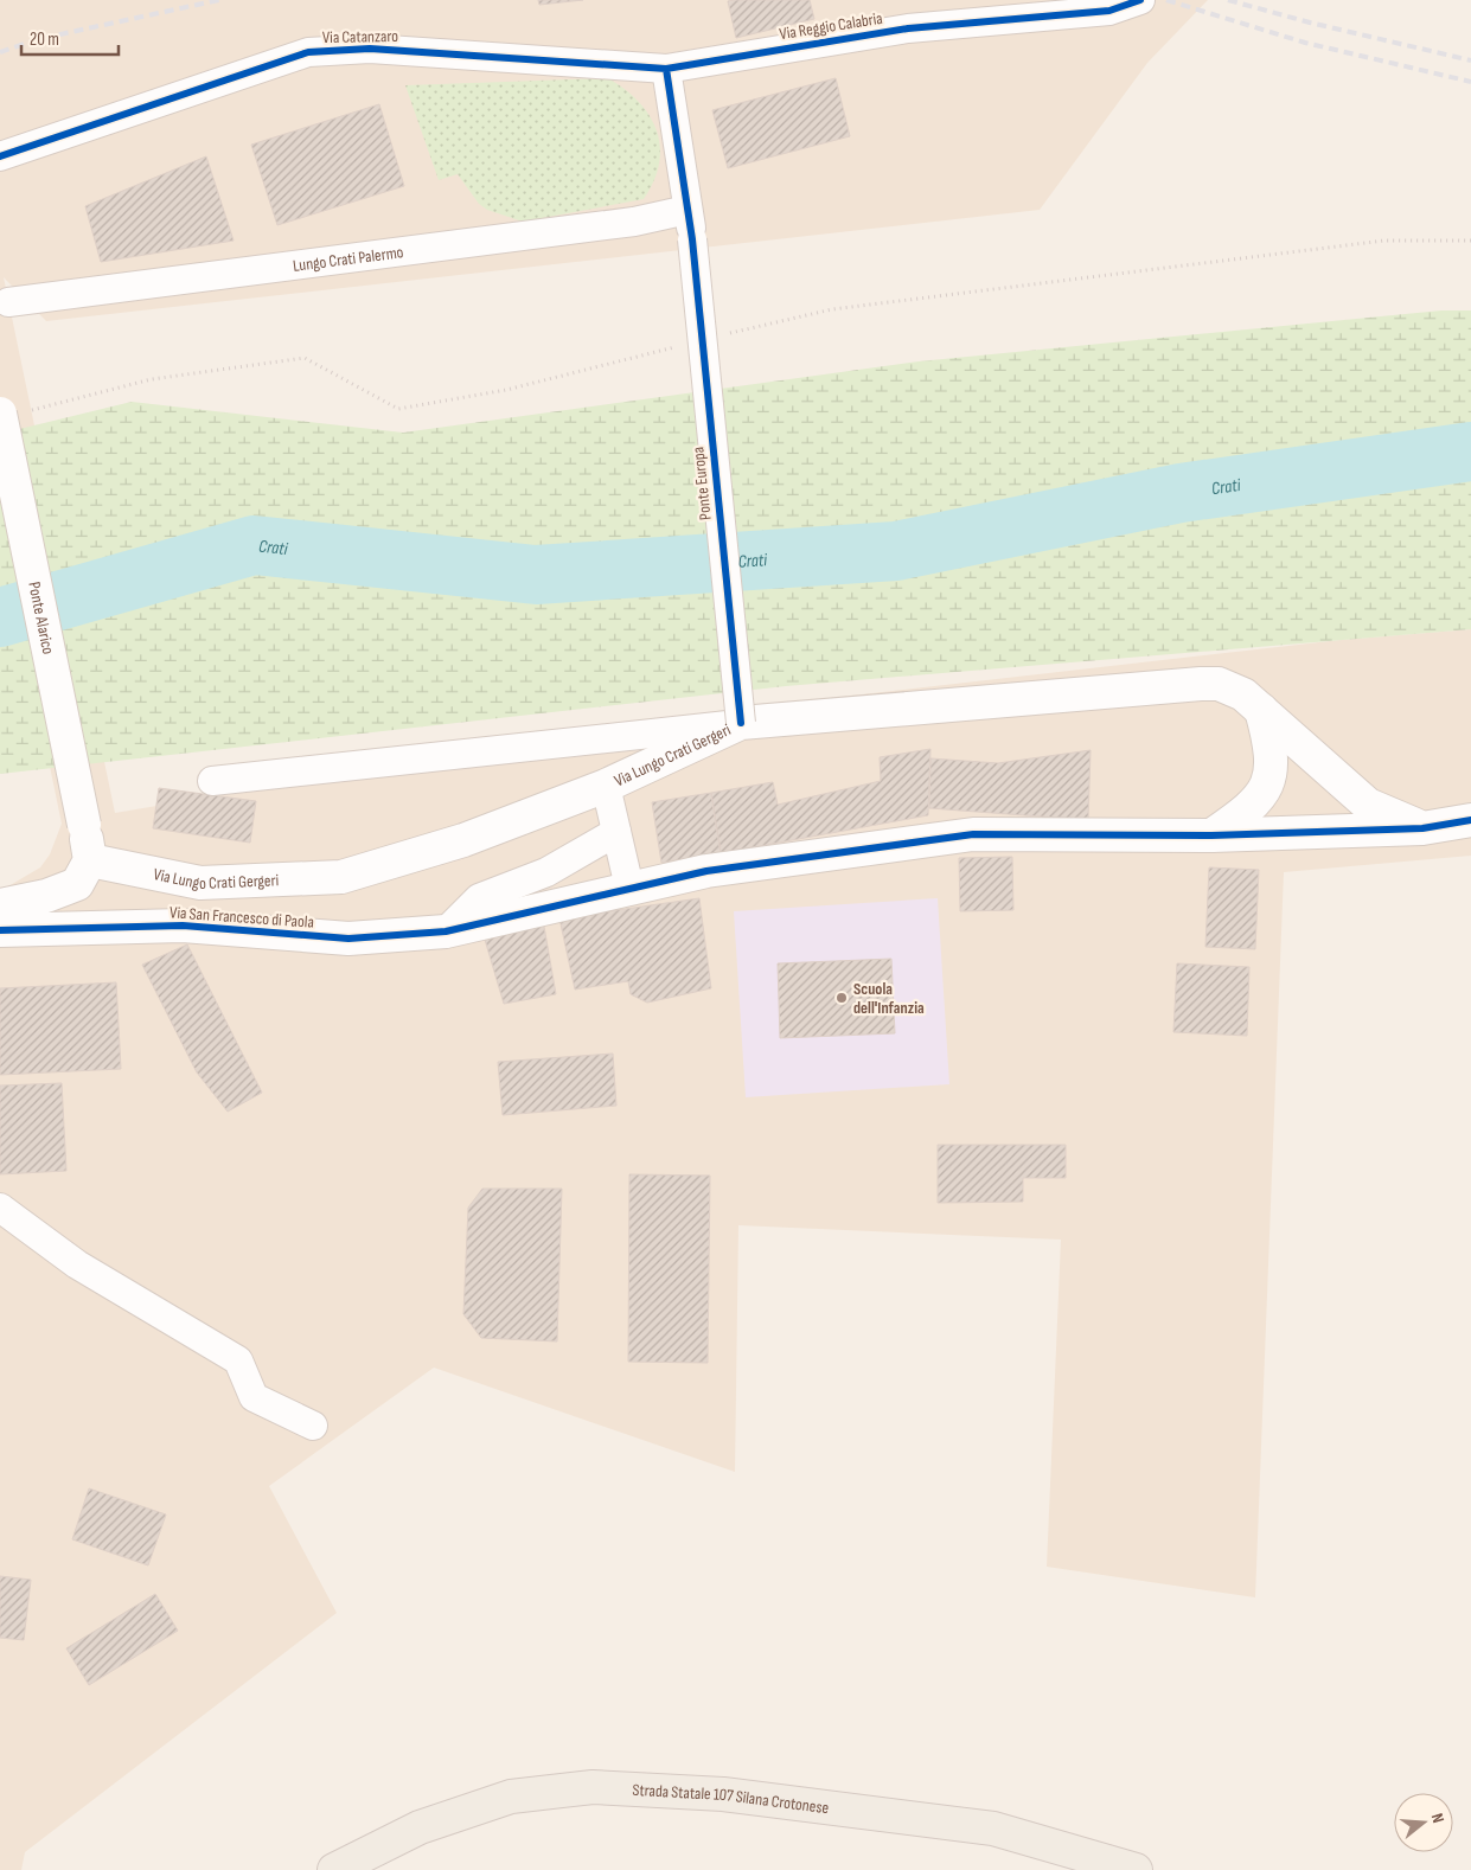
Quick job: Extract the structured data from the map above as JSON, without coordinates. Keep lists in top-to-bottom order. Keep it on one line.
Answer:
{"streets":{"main road":["Strada Statale 107 Silana Crotonese"],"street":["Via Reggio Calabria","Via Catanzaro","Lungo Crati Palermo","Ponte Europa","Ponte Alarico","Via Lungo Crati Gergeri","Via San Francesco di Paola"]},"crossings":[["Via Reggio Calabria","Via Catanzaro"],["Via Reggio Calabria","Ponte Europa"],["Via Catanzaro","Ponte Europa"],["Lungo Crati Palermo","Ponte Europa"],["Ponte Europa","Via Lungo Crati Gergeri"],["Ponte Alarico","Via Lungo Crati Gergeri"]],"water":["Crati"],"places":["Scuola dell'Infanzia"],"scale_bar":"20 m","north":"right"}
